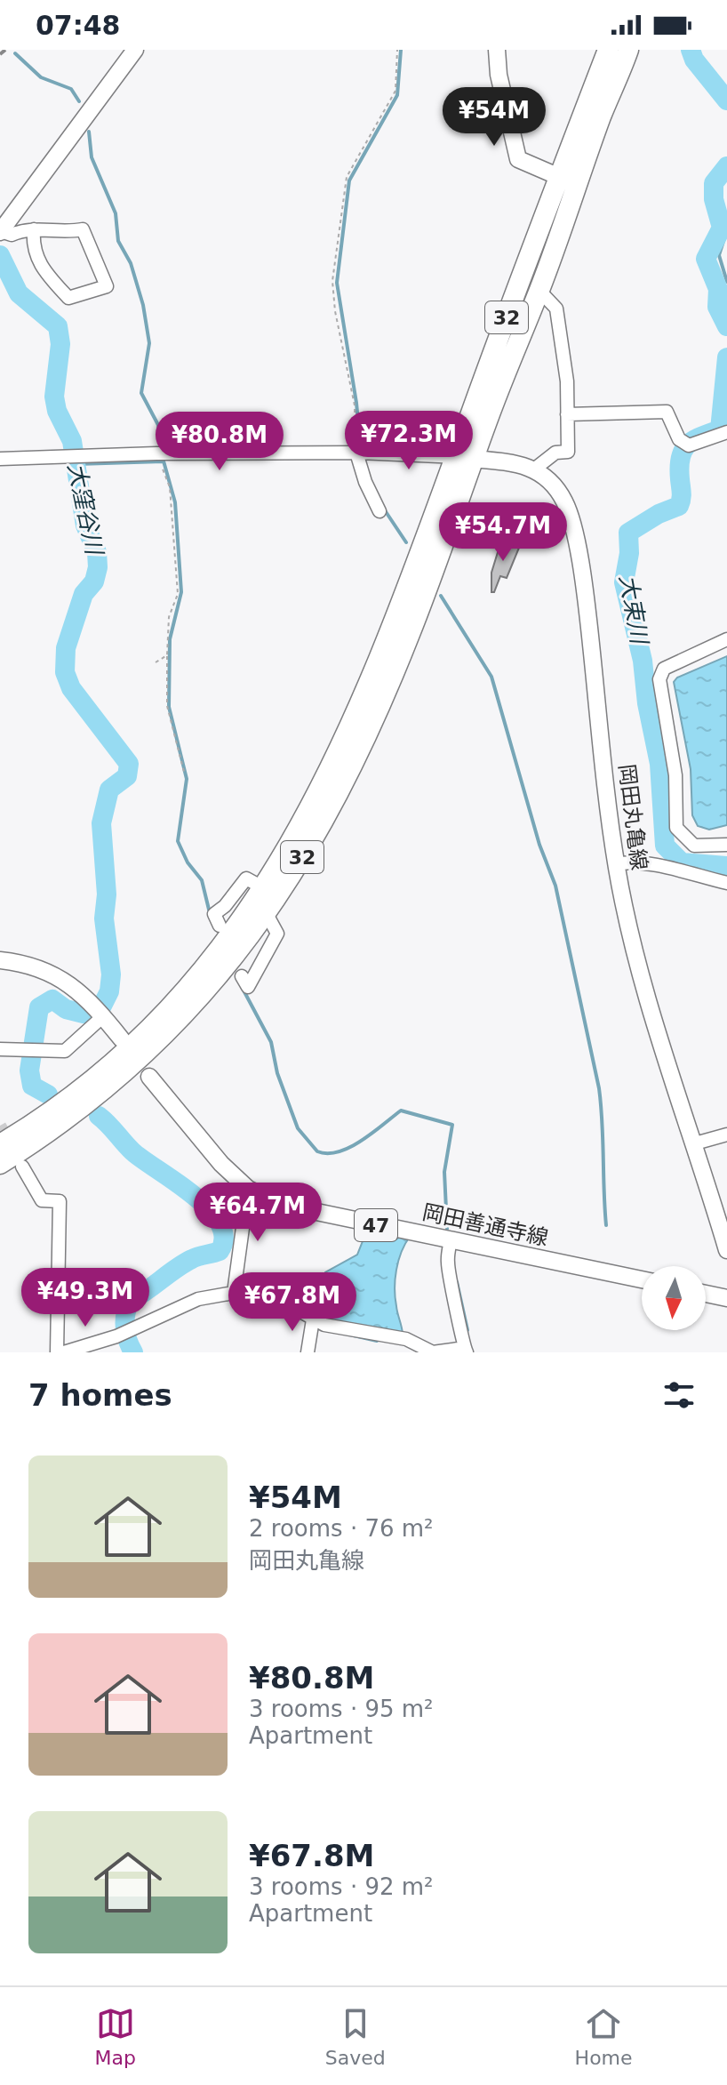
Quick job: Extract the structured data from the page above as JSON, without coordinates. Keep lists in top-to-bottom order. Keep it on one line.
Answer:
{"streets":{"highway":["32"],"main road":["岡田丸亀線","47","岡田善通寺線"]},"water":["大窪谷川","大束川"],"north":"bottom","page":{"status":"07:48","price":["¥54M","¥72.3M","¥80.8M","¥54.7M","¥64.7M","¥49.3M","¥67.8M"],"heading":"7 homes","list":[{"name":"¥54M","note":"2 rooms · 76 m² · 岡田丸亀線"},{"name":"¥80.8M","note":"3 rooms · 95 m² · Apartment"},{"name":"¥67.8M","note":"3 rooms · 92 m² · Apartment"}],"tabs":["Map","Saved","Home"]}}
